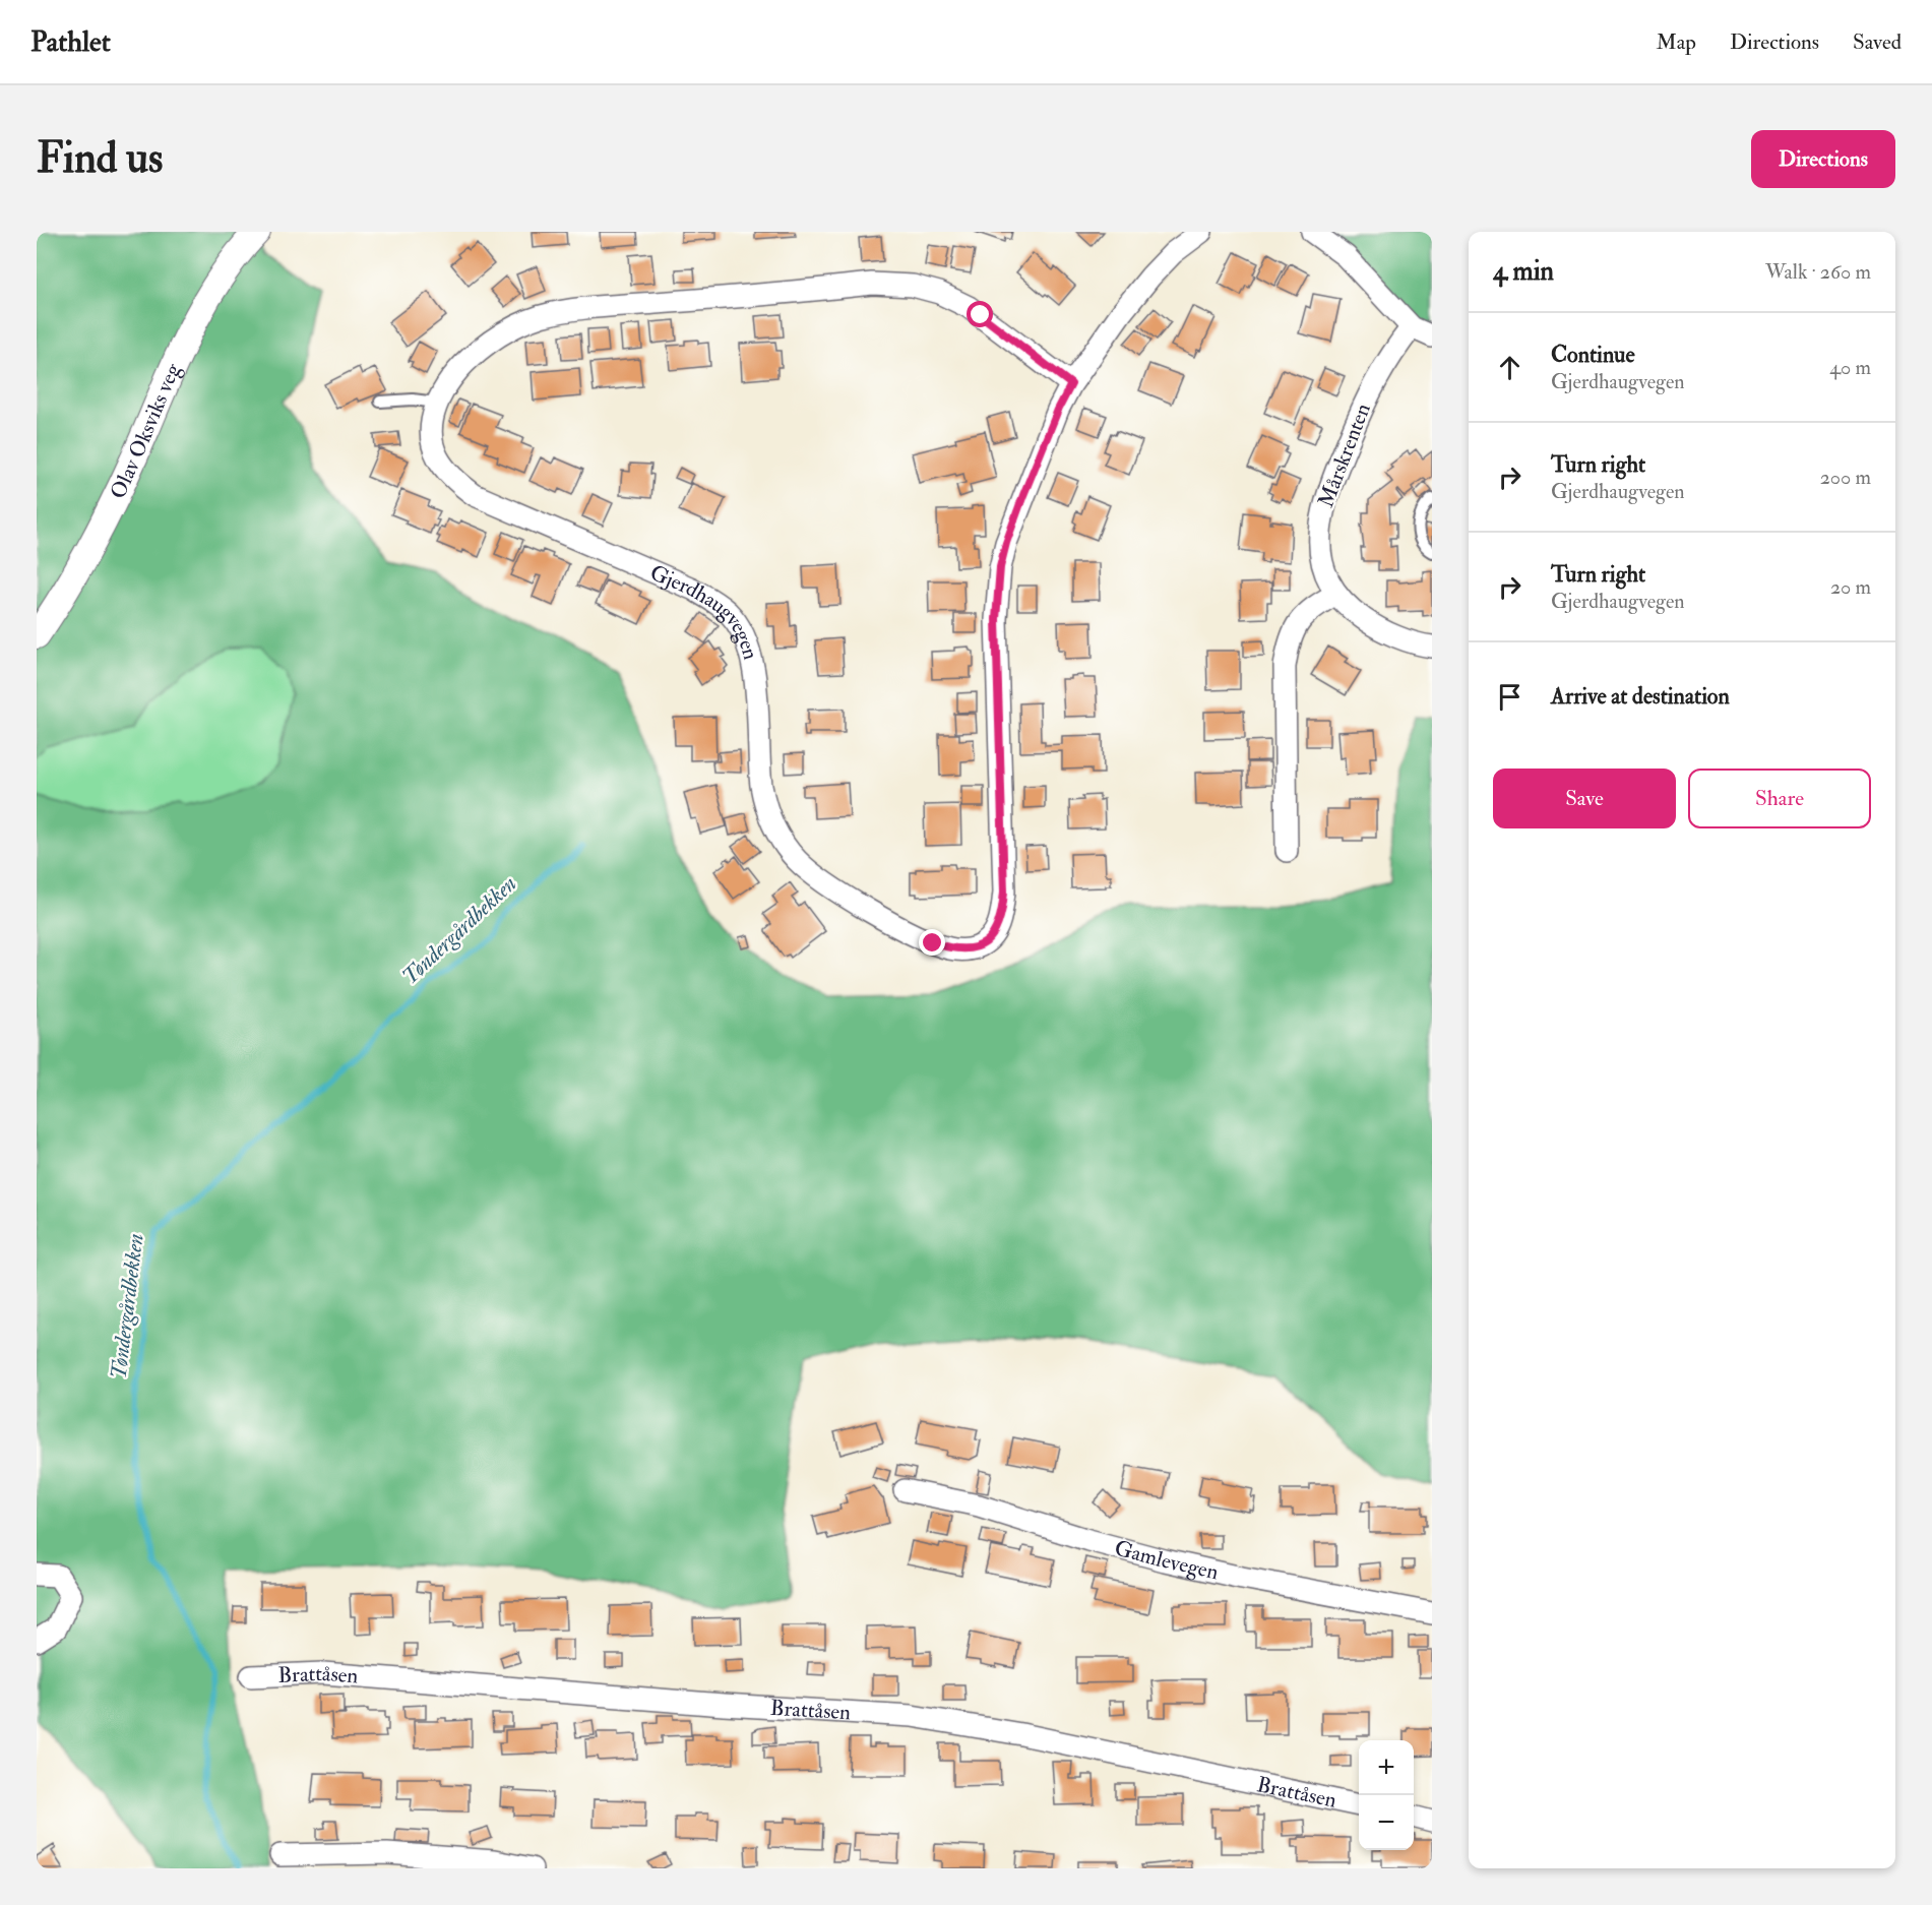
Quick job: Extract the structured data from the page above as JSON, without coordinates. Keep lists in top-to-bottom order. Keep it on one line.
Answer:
{"streets":{"street":["Olav Oksviks veg","Mårskrenten","Gjerdhaugvegen","Gamlevegen","Brattåsen"]},"water":["Tøndergårdbekken"],"page":{"header":"Pathlet","nav":["Map","Directions","Saved"],"buttons":["Directions",["Save","Share"]],"title":"Find us","heading":["4 min","Walk · 260 m"],"list":[["Continue","Gjerdhaugvegen","40 m"],["Turn right","Gjerdhaugvegen","200 m"],["Turn right","Gjerdhaugvegen","20 m"],"Arrive at destination"],"map_buttons":["+","−"]}}
